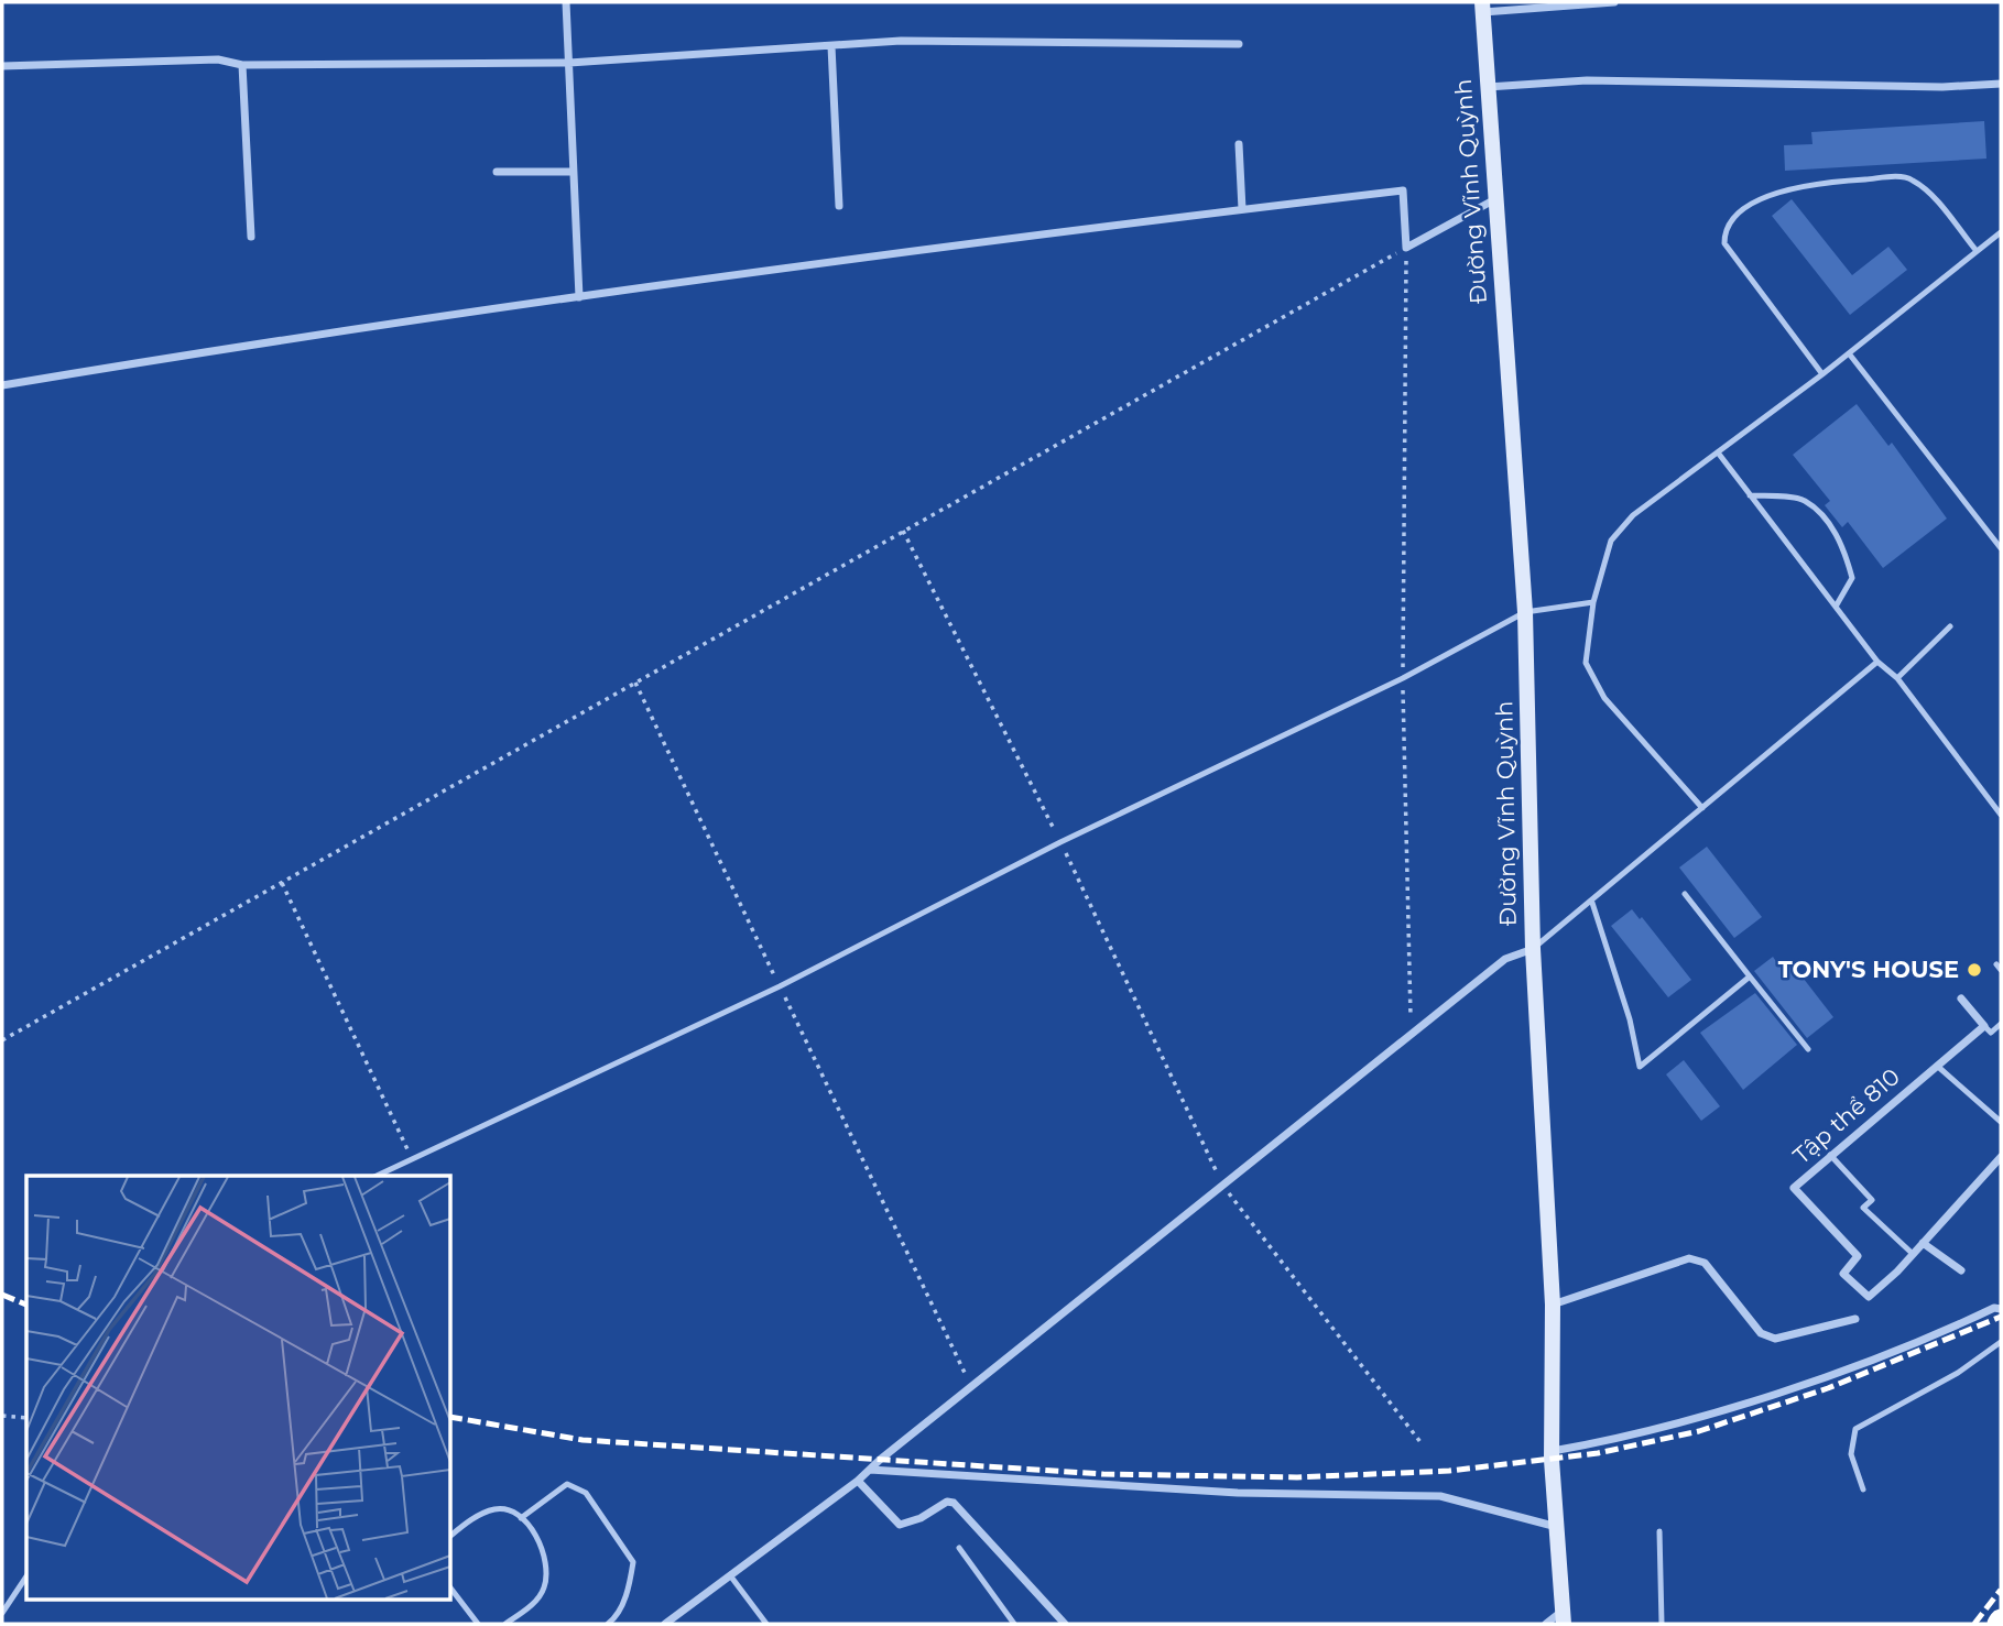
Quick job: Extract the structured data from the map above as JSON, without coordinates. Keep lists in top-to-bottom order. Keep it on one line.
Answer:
{"streets":{"street":["Đường Vĩnh Quỳnh","Tập thể 810"]},"places":["TONY'S HOUSE"]}
